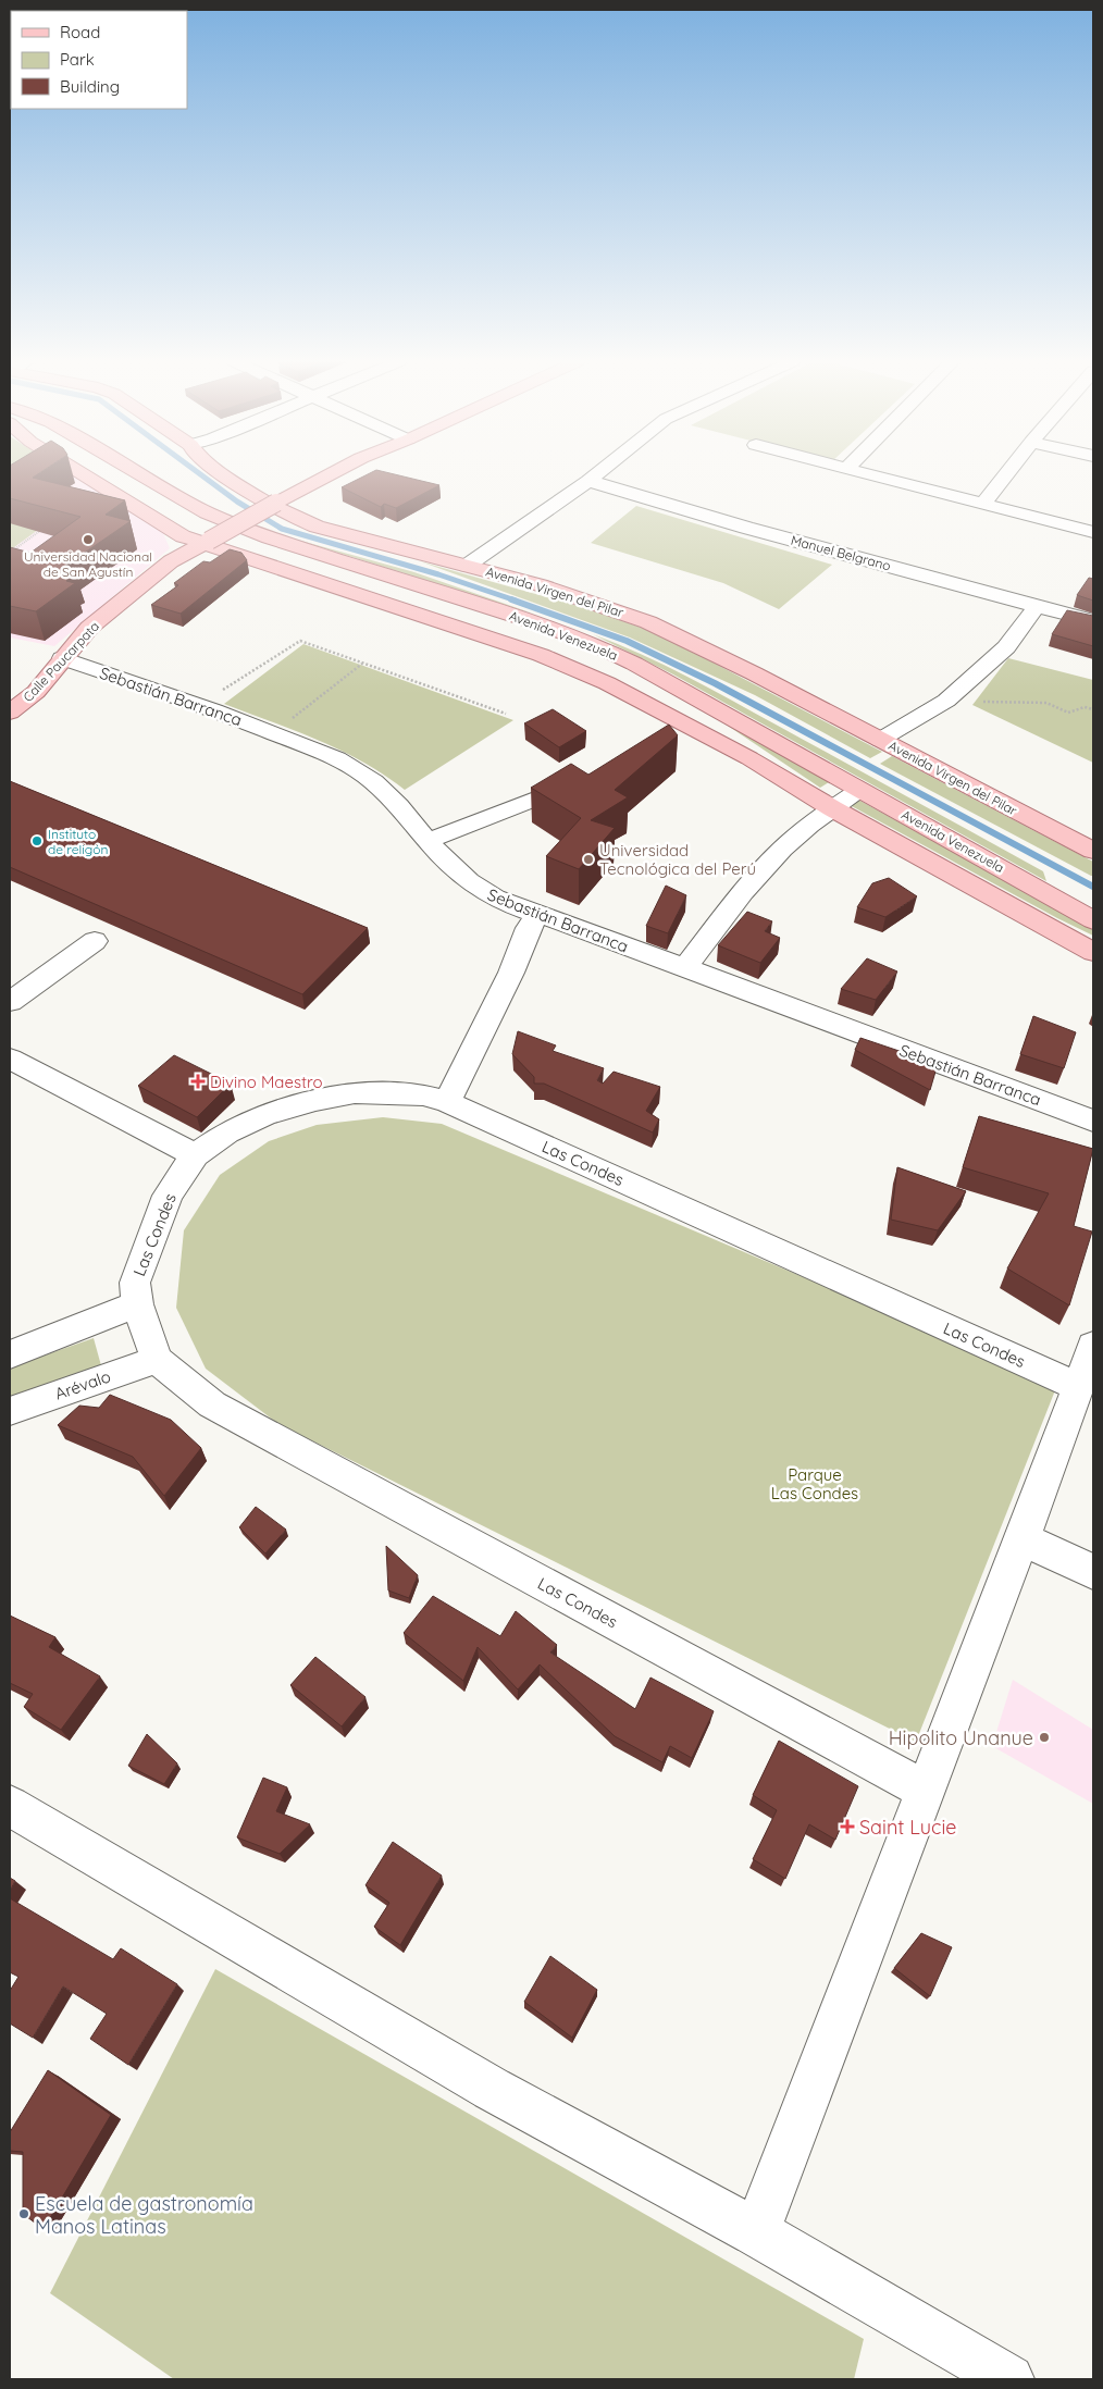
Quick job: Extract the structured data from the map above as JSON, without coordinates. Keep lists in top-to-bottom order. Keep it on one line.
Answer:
{"streets":{"main road":["Avenida Virgen del Pilar","Avenida Venezuela","Calle Paucarpata"],"street":["Manuel Belgrano","Sebastián Barranca","Las Condes","Arévalo"]},"crossings":[["Avenida Venezuela","Calle Paucarpata"],["Calle Paucarpata","Sebastián Barranca"],["Las Condes","Arévalo"]],"parks":["Parque Las Condes"],"places":{"other":["Universidad Nacional de San Agustín","Instituto de religón","Universidad Tecnológica del Perú","Hipolito Unanue","Escuela de gastronomía Manos Latinas"],"health":["Divino Maestro","Saint Lucie"]},"legend":["Road","Park","Building"]}
